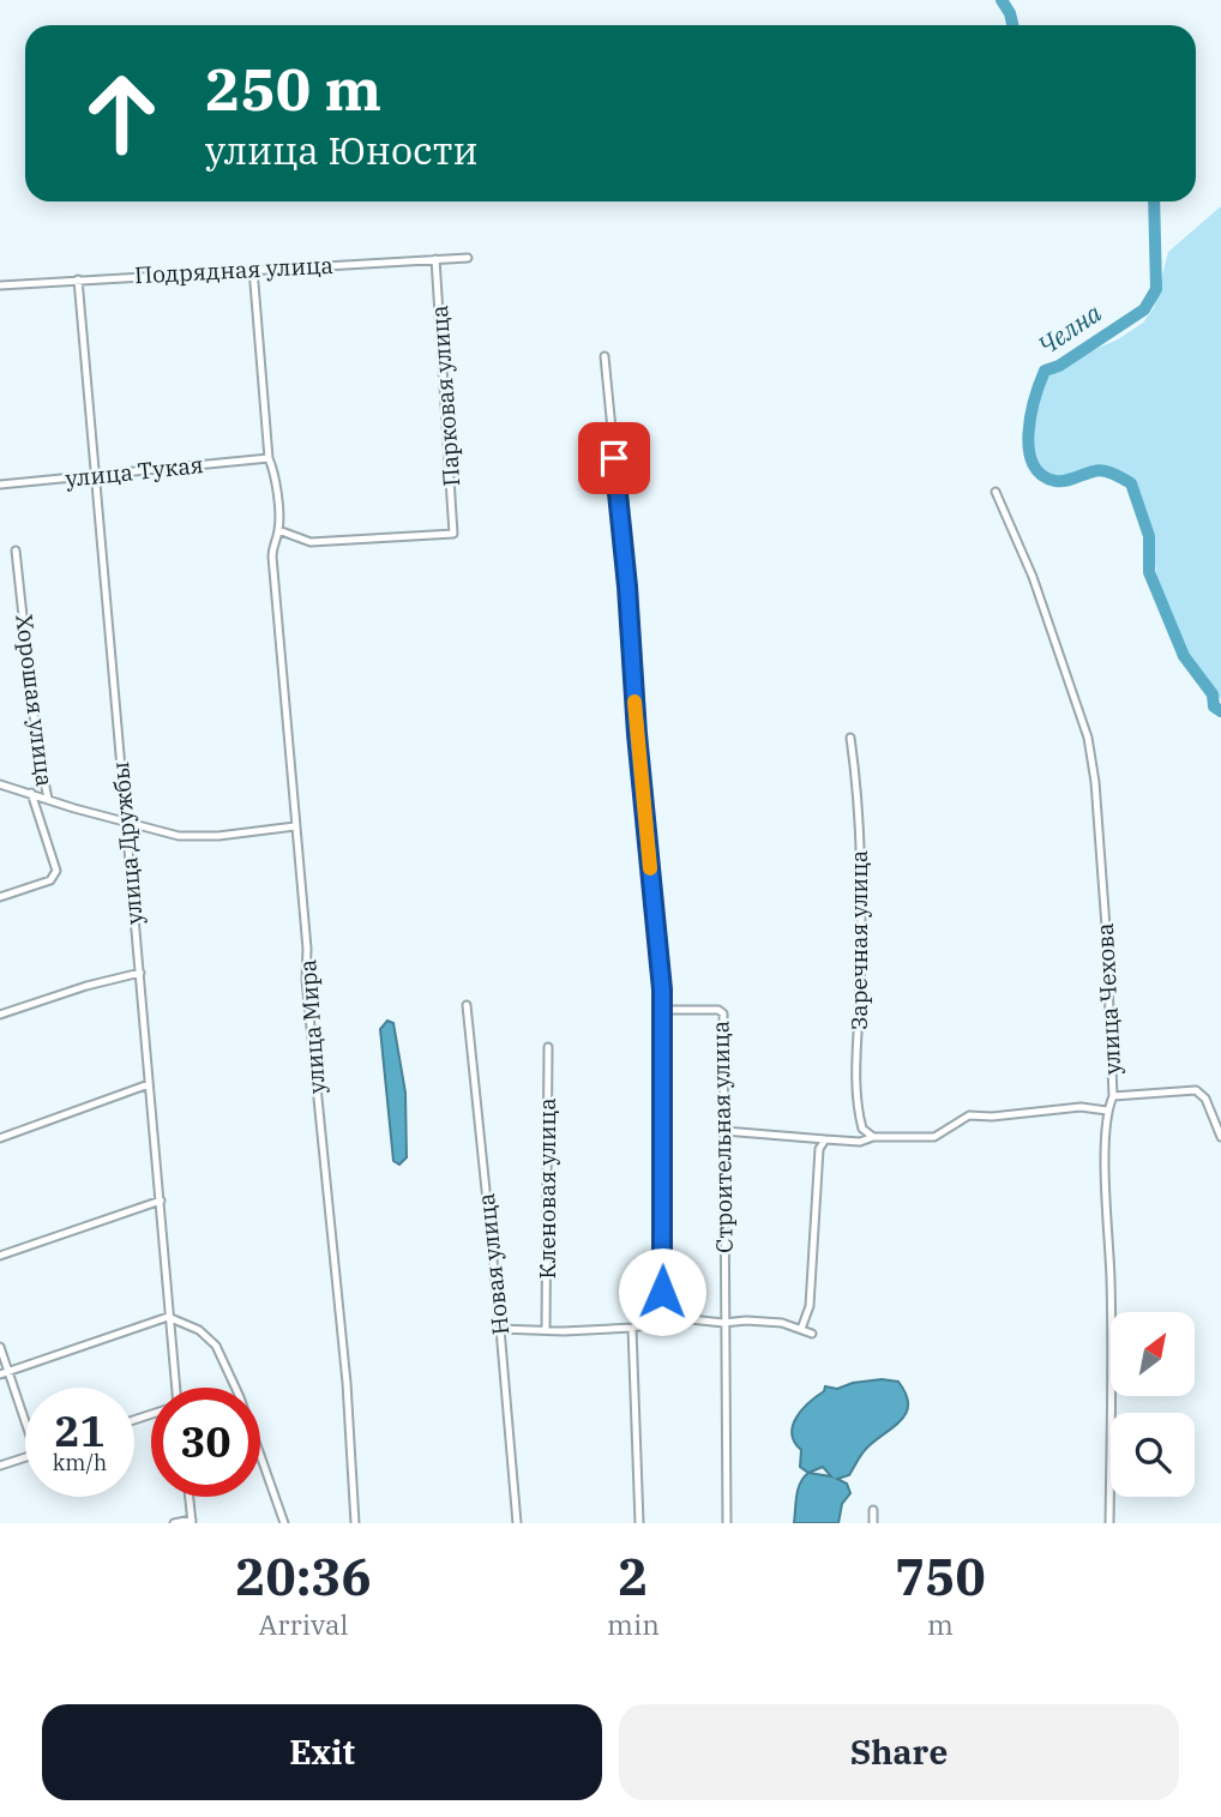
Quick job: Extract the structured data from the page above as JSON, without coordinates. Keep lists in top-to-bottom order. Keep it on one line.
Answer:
{"streets":{"street":["Подрядная улица","Парковая улица","улица Тукая","Хорошая улица","улица Дружбы","Заречная улица","улица Чехова","улица Мира","Строительная улица","Кленовая улица","Новая улица"]},"crossings":[["Подрядная улица","Парковая улица"],["Подрядная улица","улица Дружбы"],["Подрядная улица","улица Мира"],["Парковая улица","улица Мира"],["улица Тукая","улица Дружбы"],["улица Тукая","улица Мира"]],"water":["Челна"],"north":"top right","page":{"turn":["250 m","улица Юности"],"speed":"21 km/h","limit":"30","eta":["20:36","Arrival","2","min","750","m"],"buttons":["Exit","Share"]}}
